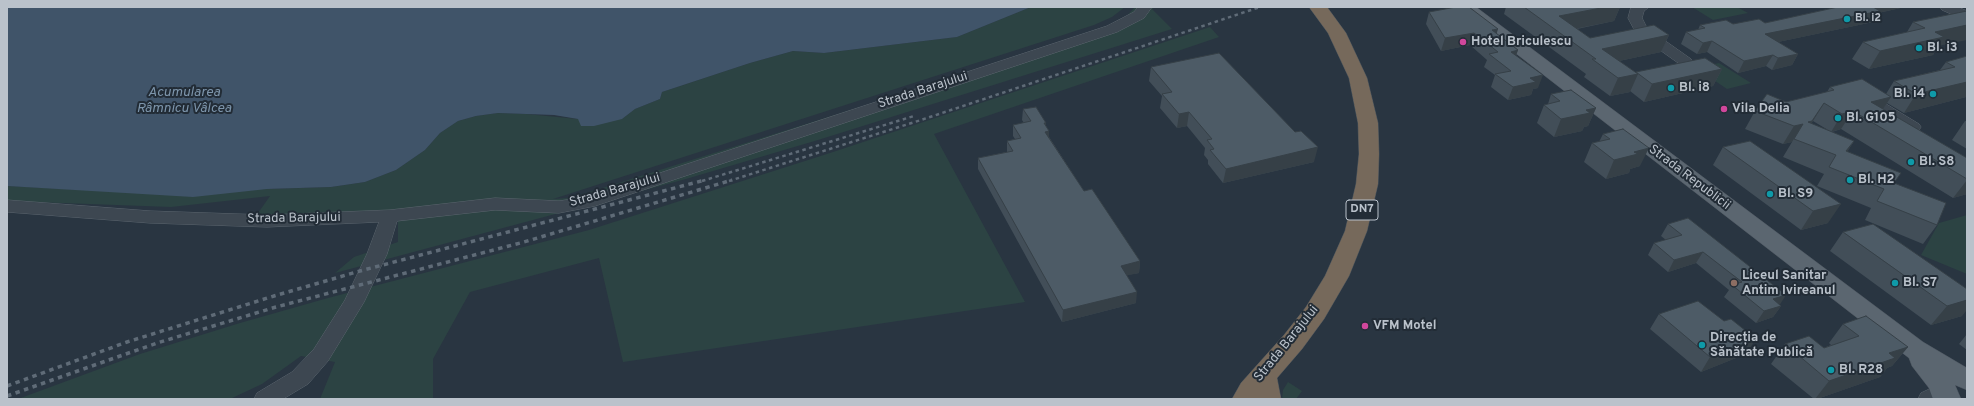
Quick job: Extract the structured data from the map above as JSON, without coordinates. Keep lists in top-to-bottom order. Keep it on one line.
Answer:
{"streets":{"highway":["Strada Barajului","DN7"],"main road":["Strada Republicii"]},"water":["Acumularea Râmnicu Vâlcea"],"places":["Bl. i2","Hotel Briculescu","Bl. i3","Bl. i8","Bl. i4","Vila Delia","Bl. G105","Bl. S8","Bl. H2","Bl. S9","Liceul Sanitar Antim Ivireanul","Bl. S7","VFM Motel","Direcția de Sănătate Publică","Bl. R28"]}
